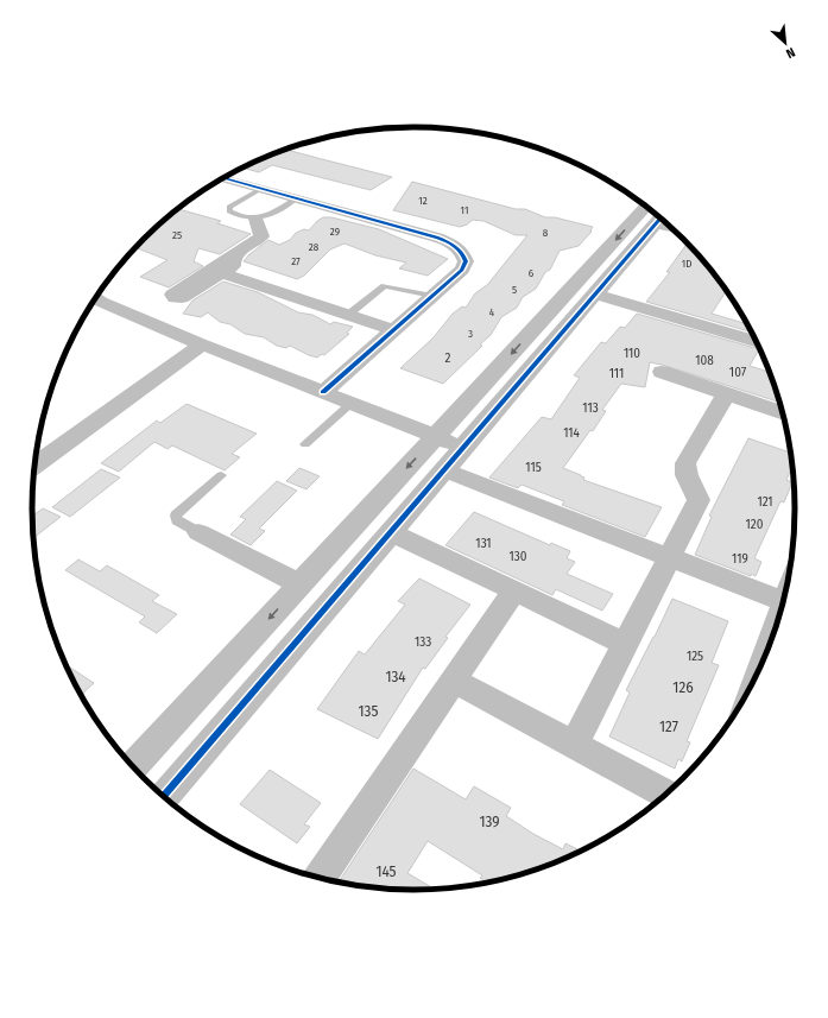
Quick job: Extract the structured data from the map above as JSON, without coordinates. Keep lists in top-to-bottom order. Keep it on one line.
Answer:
{"house_numbers":["12","11","29","8","25","28","27","1D","6","5","4","3","110","2","108","107","111","113","114","115","121","120","131","130","119","133","125","134","126","135","127","139","145"],"north":"bottom right"}
